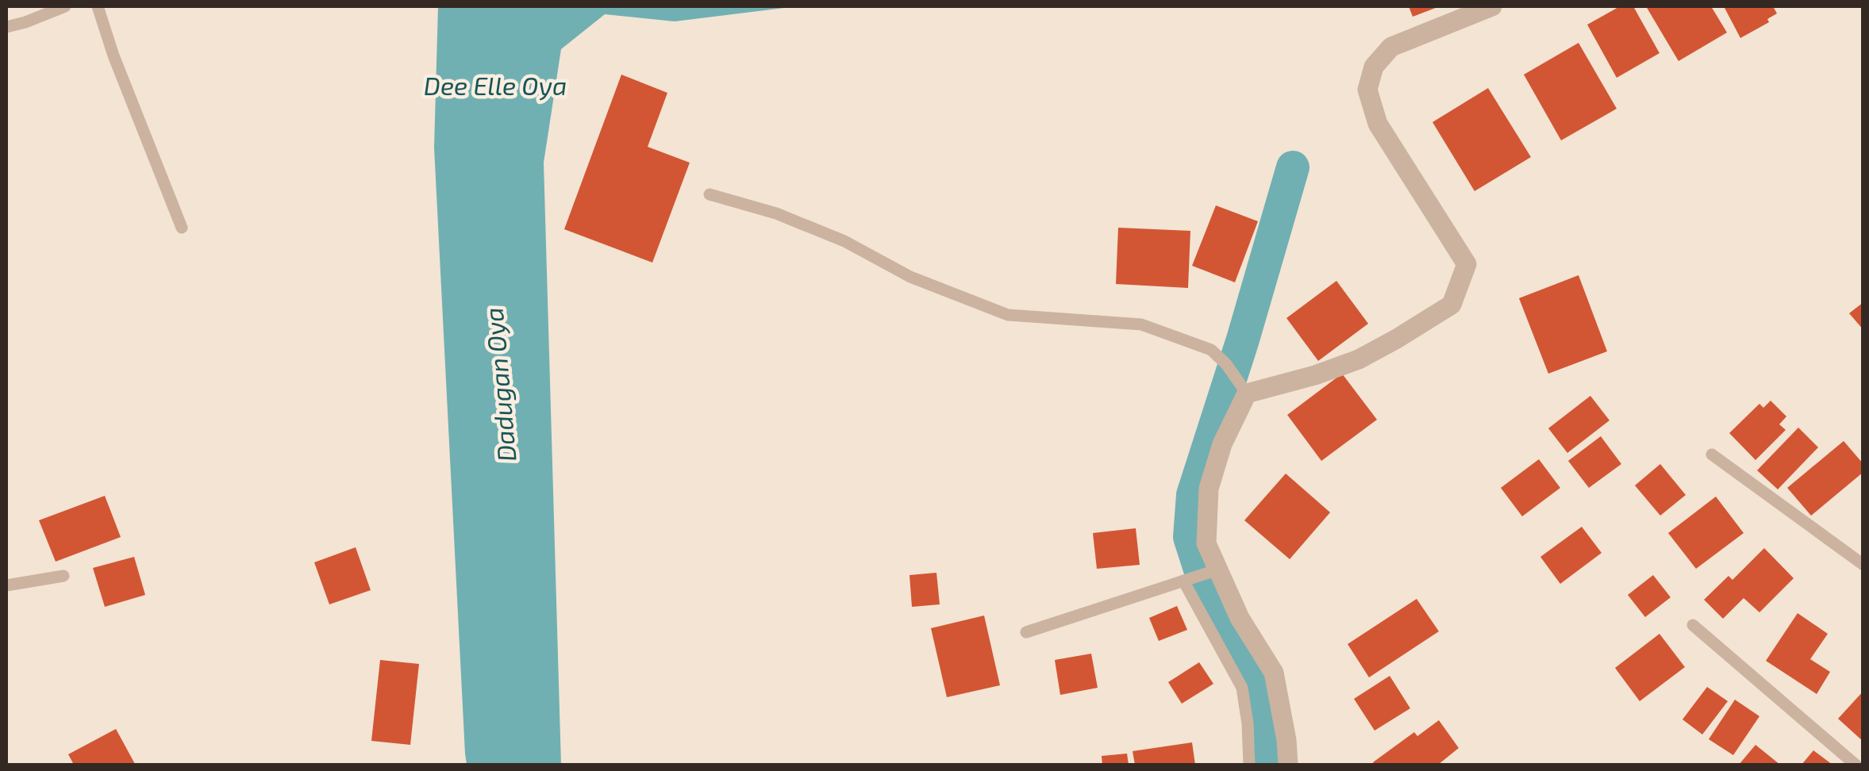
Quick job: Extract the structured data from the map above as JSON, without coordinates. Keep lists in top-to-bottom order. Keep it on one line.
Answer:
{"water":["Dee Elle Oya","Dadugan Oya"]}
